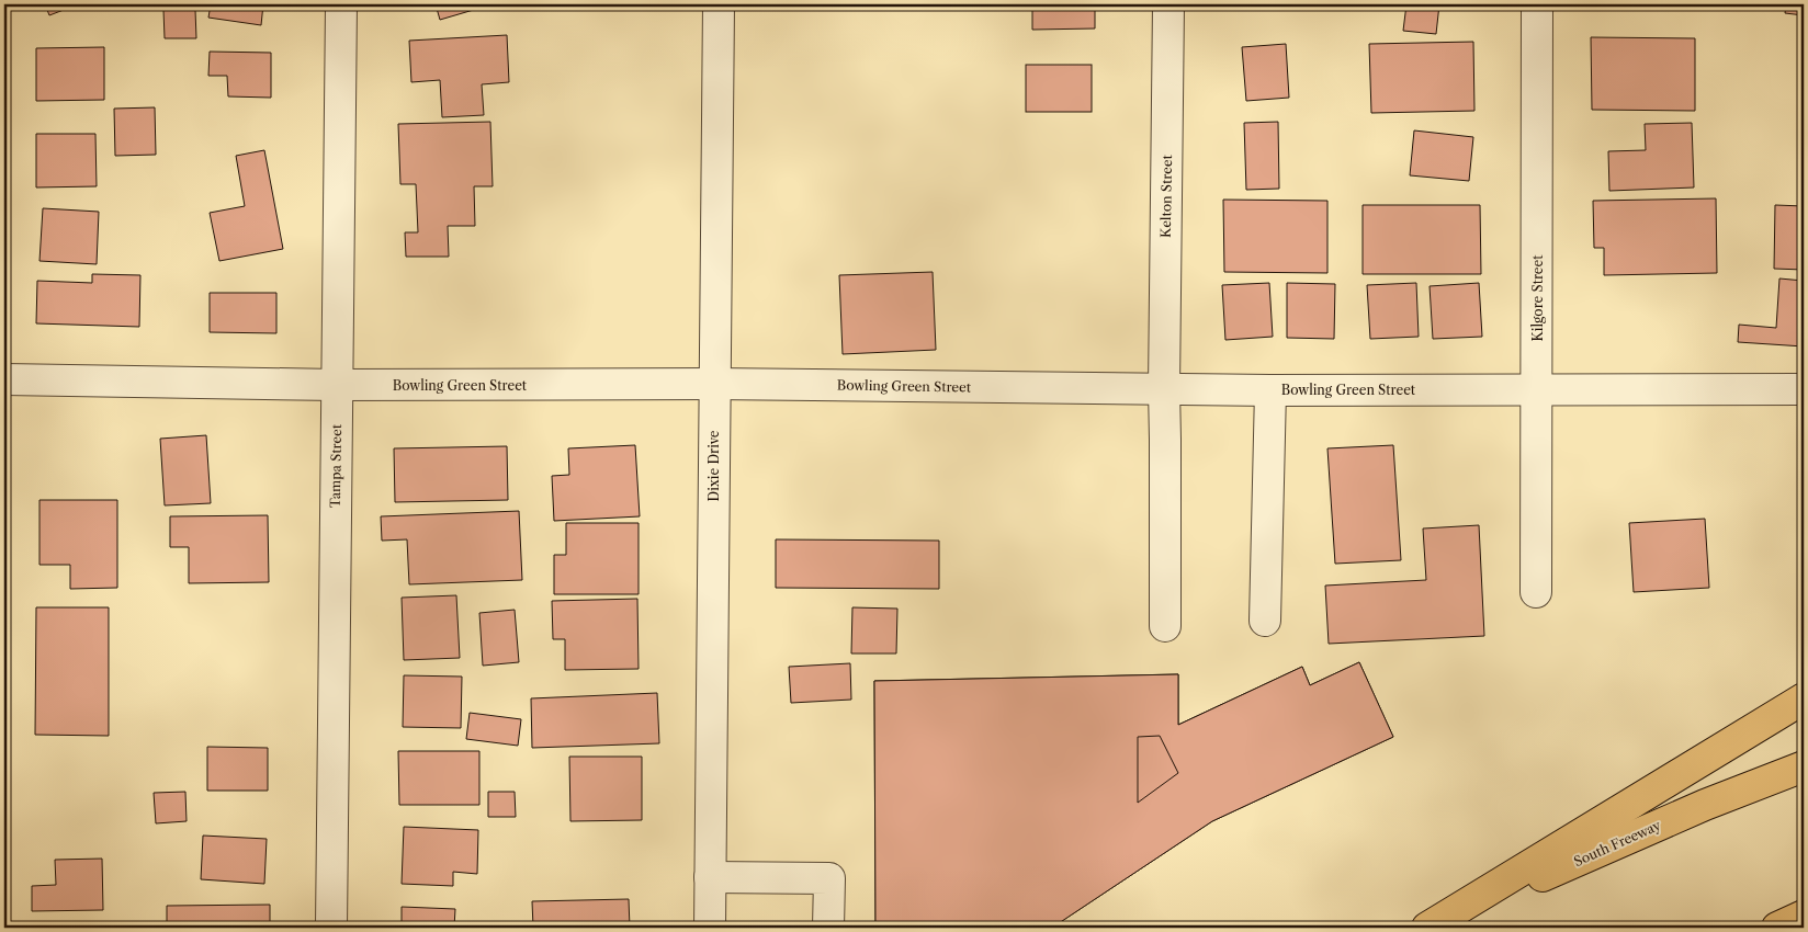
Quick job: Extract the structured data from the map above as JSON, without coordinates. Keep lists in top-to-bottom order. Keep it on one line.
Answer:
{"streets":{"highway":["South Freeway"],"street":["Kelton Street","Kilgore Street","Bowling Green Street","Tampa Street","Dixie Drive"]},"crossings":[["Kelton Street","Bowling Green Street"],["Kilgore Street","Bowling Green Street"],["Bowling Green Street","Tampa Street"],["Bowling Green Street","Dixie Drive"]]}
